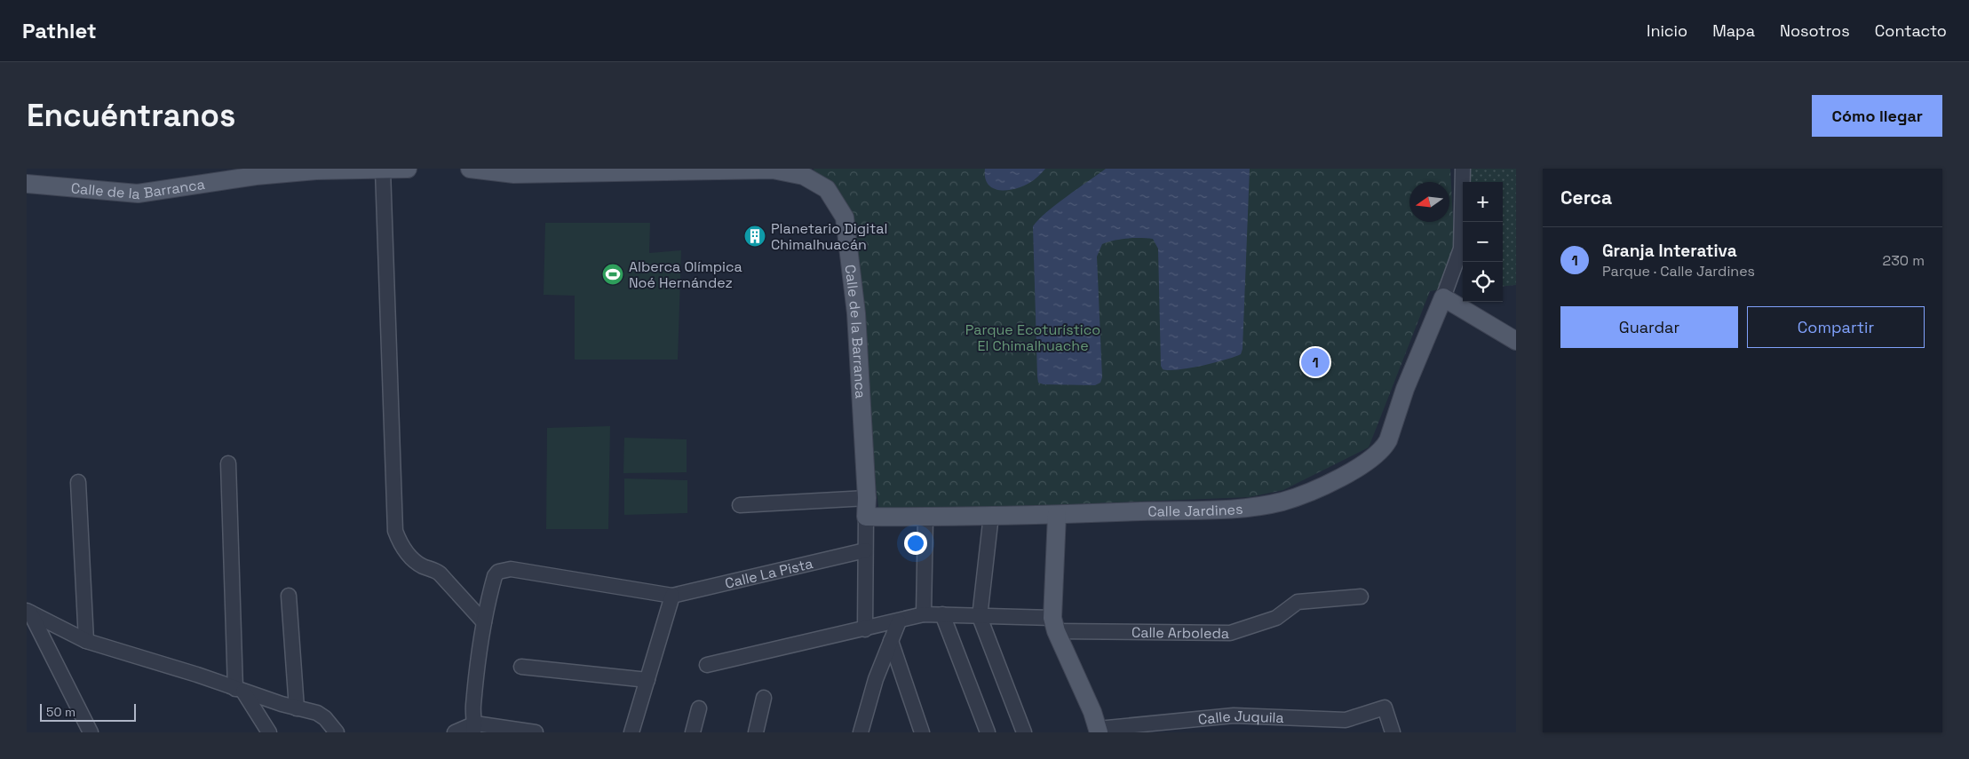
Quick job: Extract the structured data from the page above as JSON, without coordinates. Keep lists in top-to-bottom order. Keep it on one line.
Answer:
{"streets":{"main road":["Calle de la Barranca","Calle Jardines"],"street":["Calle La Pista","Calle Arboleda","Calle Juquila"]},"parks":["Parque Ecoturístico El Chimalhuache"],"places":{"building":["Planetario Digital Chimalhuacán"],"sports":["Alberca Olímpica Noé Hernández"]},"scale_bar":"50 m","north":"left","page":{"header":"Pathlet","nav":["Inicio","Mapa","Nosotros","Contacto"],"buttons":["Cómo llegar",["Guardar","Compartir"]],"title":"Encuéntranos","heading":"Cerca","map_buttons":["+","−"],"list":[{"mark":"1","name":"Granja Interativa","note":"Parque · Calle Jardines","value":"230 m"}],"pins":"1","scale":"50 m"}}
